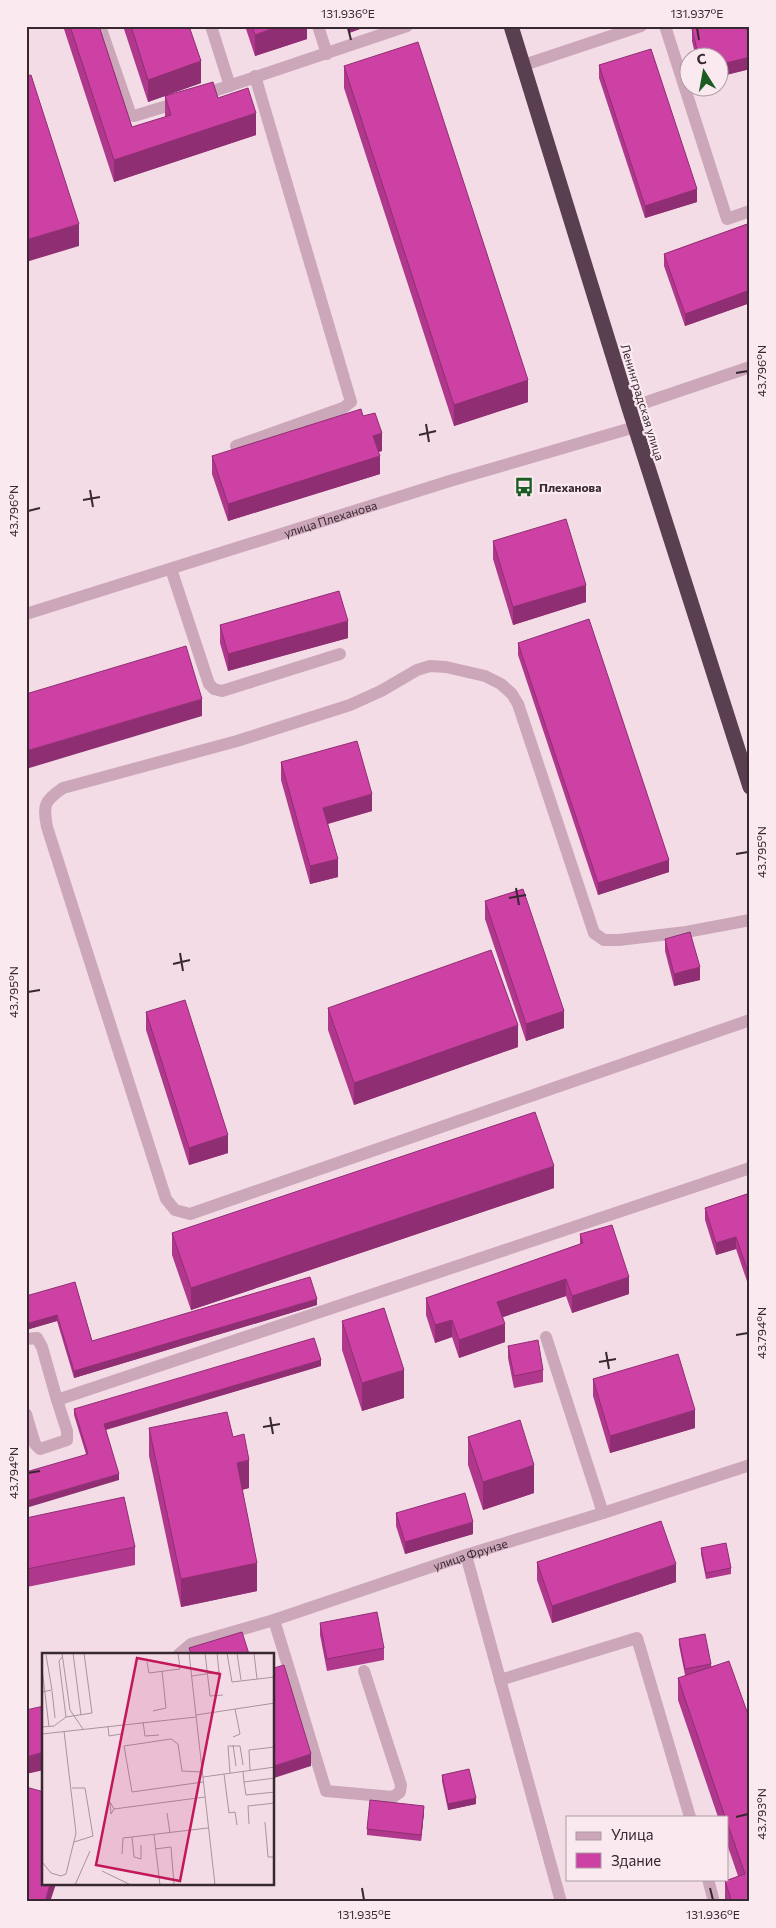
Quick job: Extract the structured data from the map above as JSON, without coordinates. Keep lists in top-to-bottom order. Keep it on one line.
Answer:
{"streets":{"highway":["Ленинградская улица"],"street":["улица Плеханова","улица Фрунзе"]},"crossings":[["Ленинградская улица","улица Плеханова"]],"places":{"bus stop":["Плеханова"]},"legend":["Улица","Здание"],"north":"top","coordinates":["131.936°E","131.937°E","43.796°N","43.795°N","43.794°N","43.793°N","131.935°E"]}
